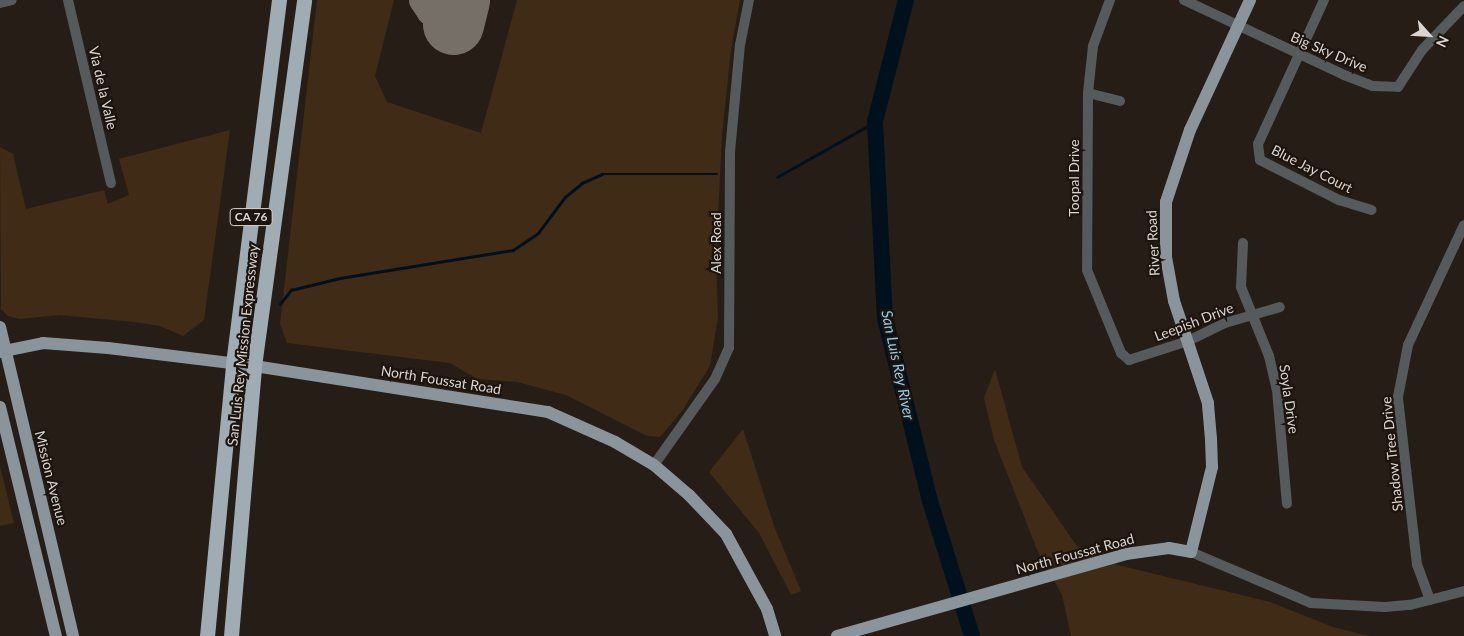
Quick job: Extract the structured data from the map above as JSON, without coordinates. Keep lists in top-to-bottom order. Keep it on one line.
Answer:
{"streets":{"highway":["CA 76","San Luis Rey Mission Expressway"],"main road":["River Road","North Foussat Road","Mission Avenue"],"street":["Big Sky Drive","Via de la Valle","Blue Jay Court","Toopal Drive","Alex Road","Leepish Drive","Soyla Drive","Shadow Tree Drive"]},"crossings":[["Big Sky Drive","Blue Jay Court"],["Big Sky Drive","River Road"],["Toopal Drive","Leepish Drive"],["Alex Road","North Foussat Road"],["River Road","Leepish Drive"],["River Road","North Foussat Road"],["Leepish Drive","Soyla Drive"],["San Luis Rey Mission Expressway","North Foussat Road"],["North Foussat Road","Shadow Tree Drive"],["North Foussat Road","Mission Avenue"]],"water":["San Luis Rey River"],"north":"bottom right"}
